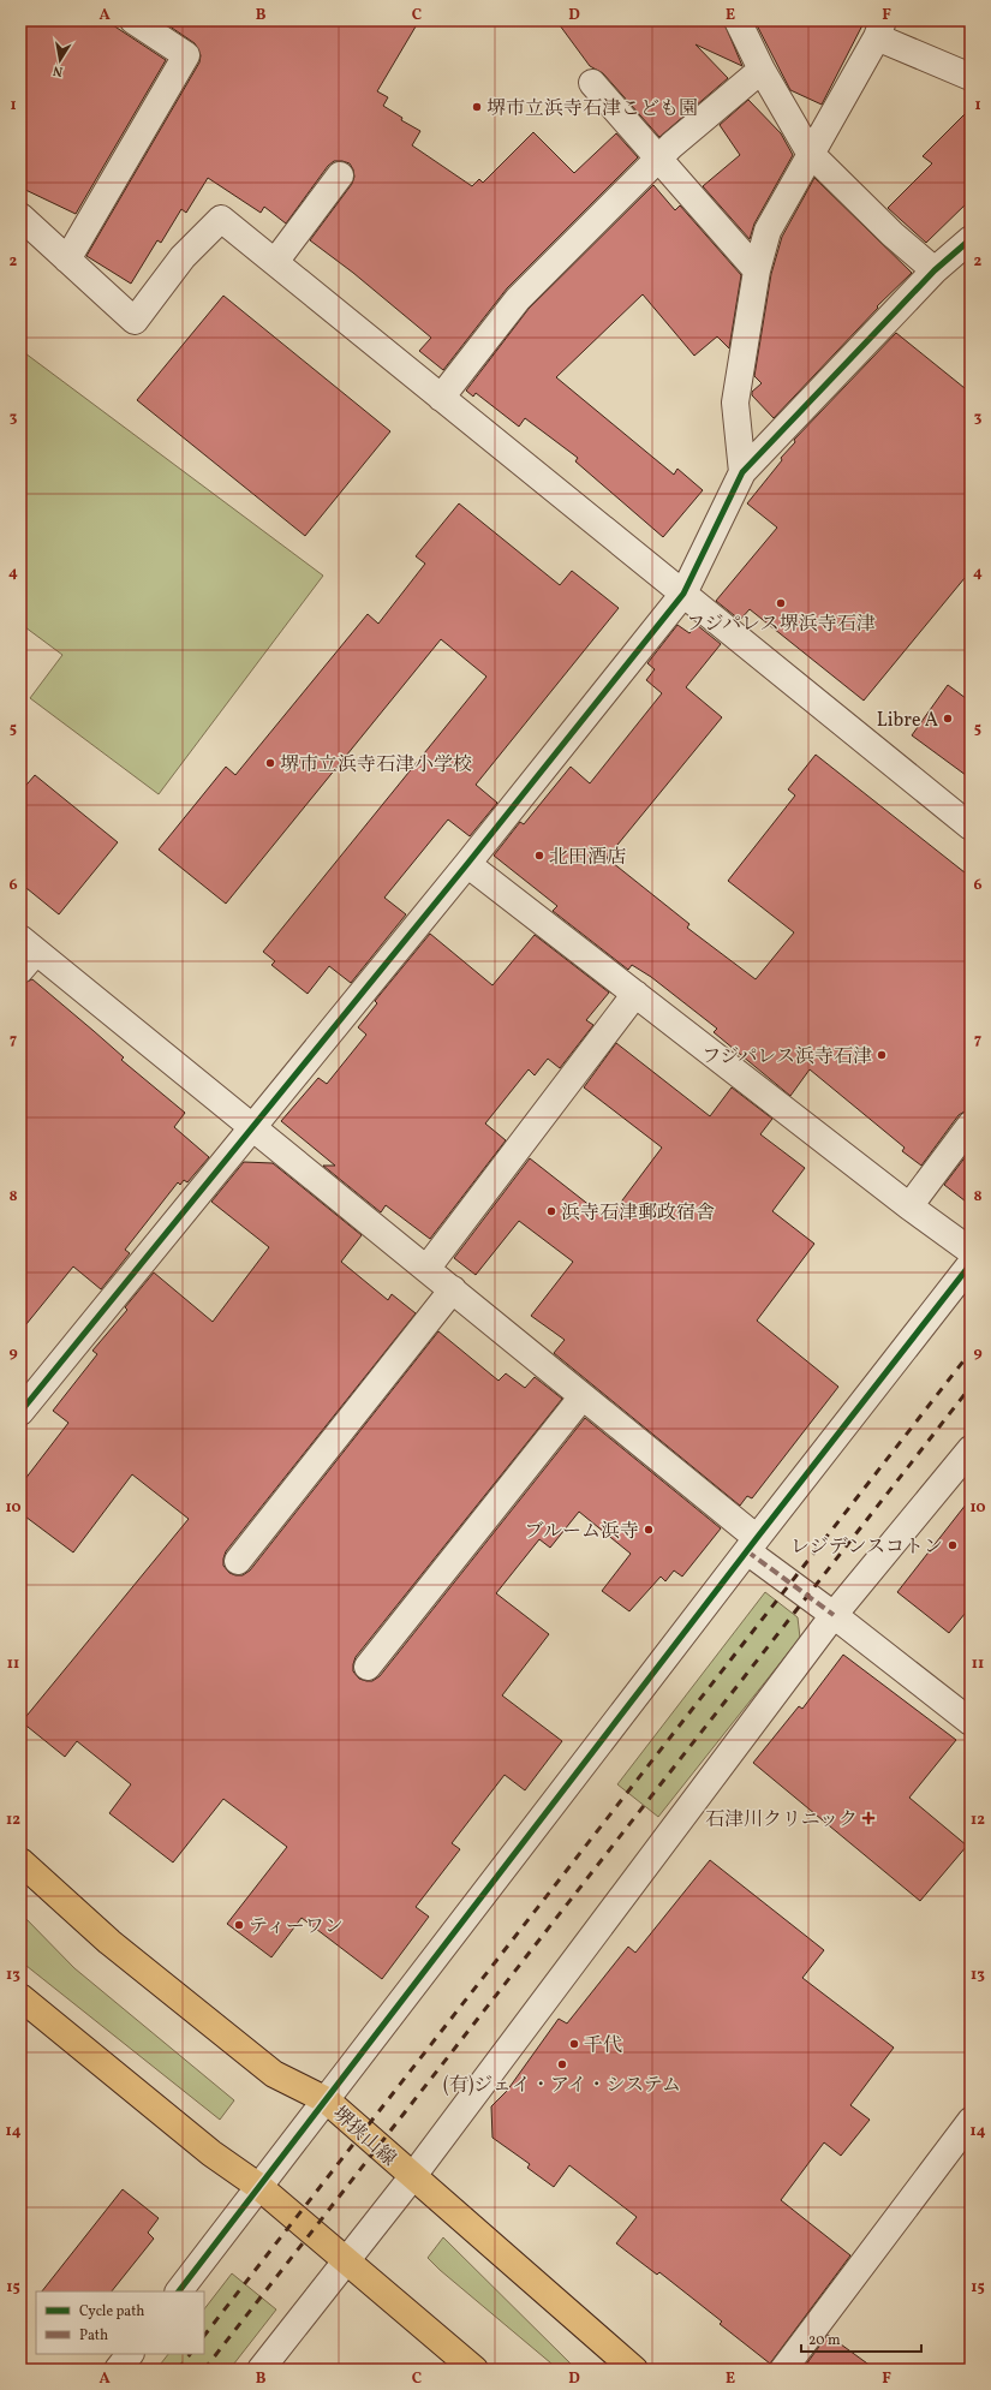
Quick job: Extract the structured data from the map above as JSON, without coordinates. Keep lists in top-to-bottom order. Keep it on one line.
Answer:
{"streets":{"main road":["堺狭山線"]},"places":{"other":["堺市立浜寺石津こども園","フジパレス堺浜寺石津","Libre A","堺市立浜寺石津小学校","北田酒店","フジパレス浜寺石津","浜寺石津郵政宿舎","ブルーム浜寺","レジデンスコトン","ティーワン","千代","(有)ジェイ・アイ・システム"],"health":["石津川クリニック"]},"legend":["Cycle path","Path"],"scale_bar":"20 m","north":"bottom","grid":{"columns":["A","B","C","D","E","F"],"rows":["1","2","3","4","5","6","7","8","9","10","11","12","13","14","15"]}}
